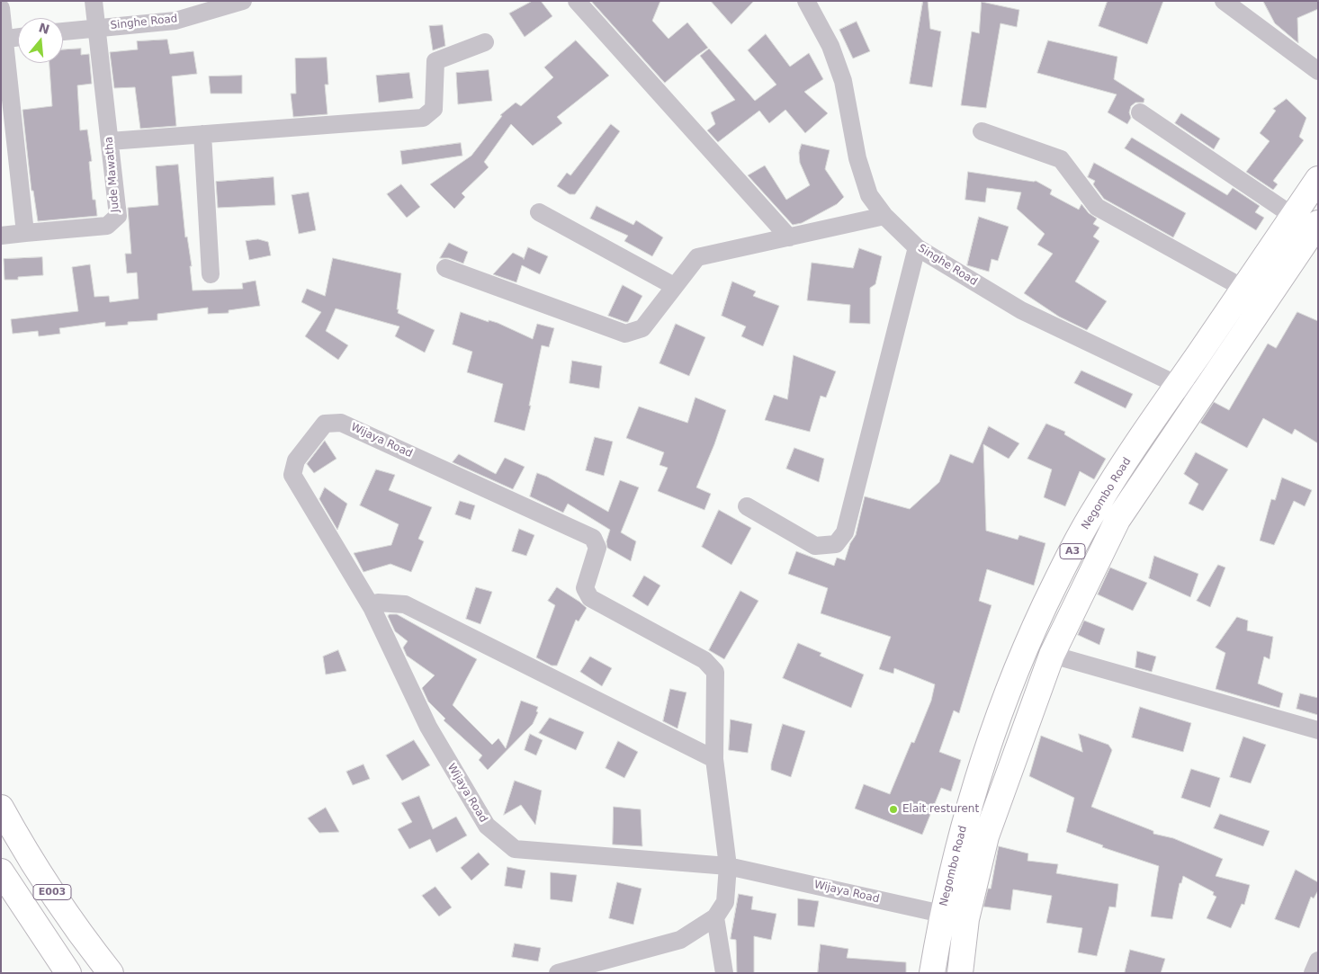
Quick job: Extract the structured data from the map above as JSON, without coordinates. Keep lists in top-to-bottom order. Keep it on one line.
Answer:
{"streets":{"highway":["Negombo Road","A3","E003"],"street":["Singhe Road","Jude Mawatha","Wijaya Road"]},"crossings":[["Singhe Road","Jude Mawatha"],["Singhe Road","Negombo Road"],["Wijaya Road","Negombo Road"]],"places":["Elait resturent"],"north":"top"}
